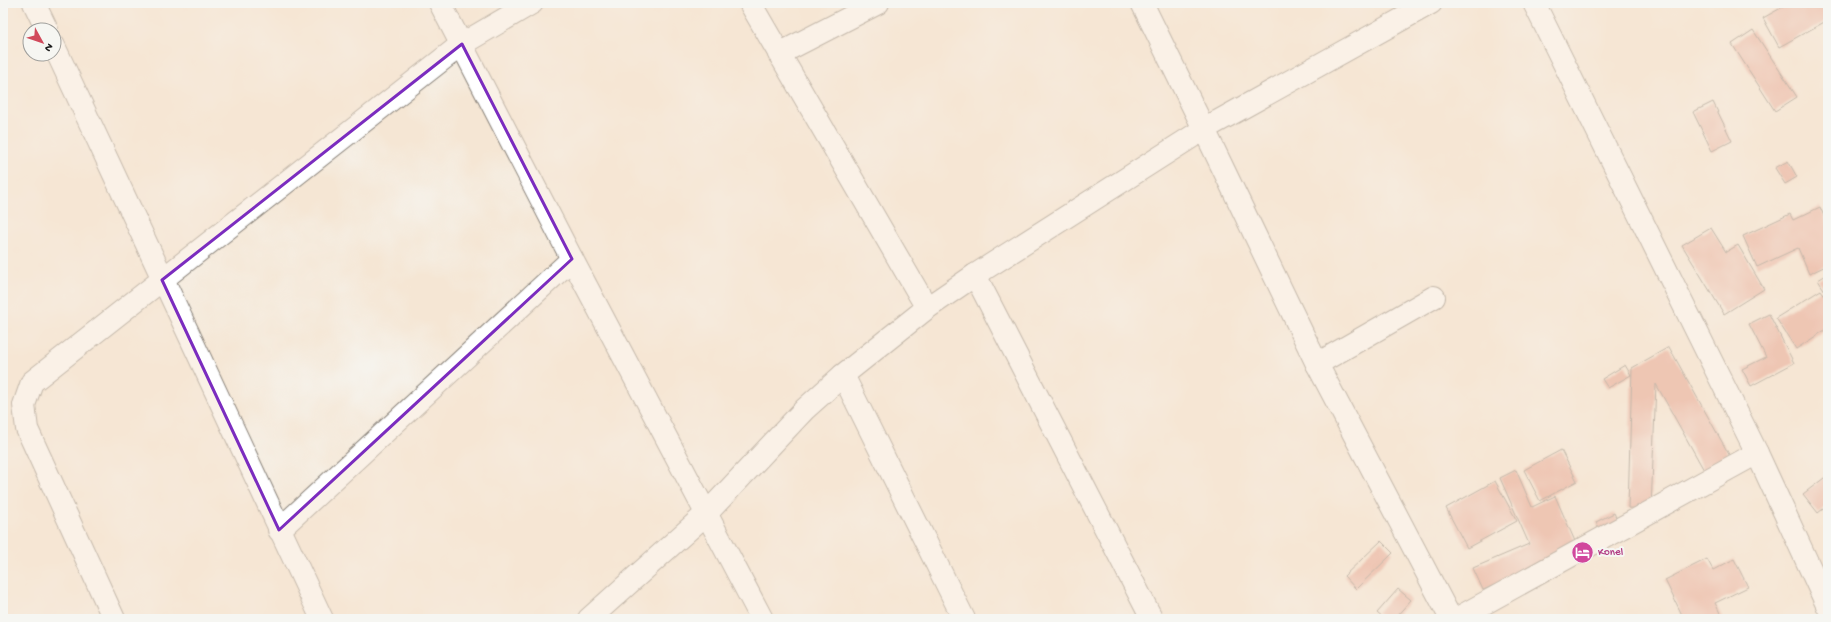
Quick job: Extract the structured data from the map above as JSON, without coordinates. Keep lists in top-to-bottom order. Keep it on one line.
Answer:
{"places":{"hotel":["Konel"]},"north":"bottom right"}
